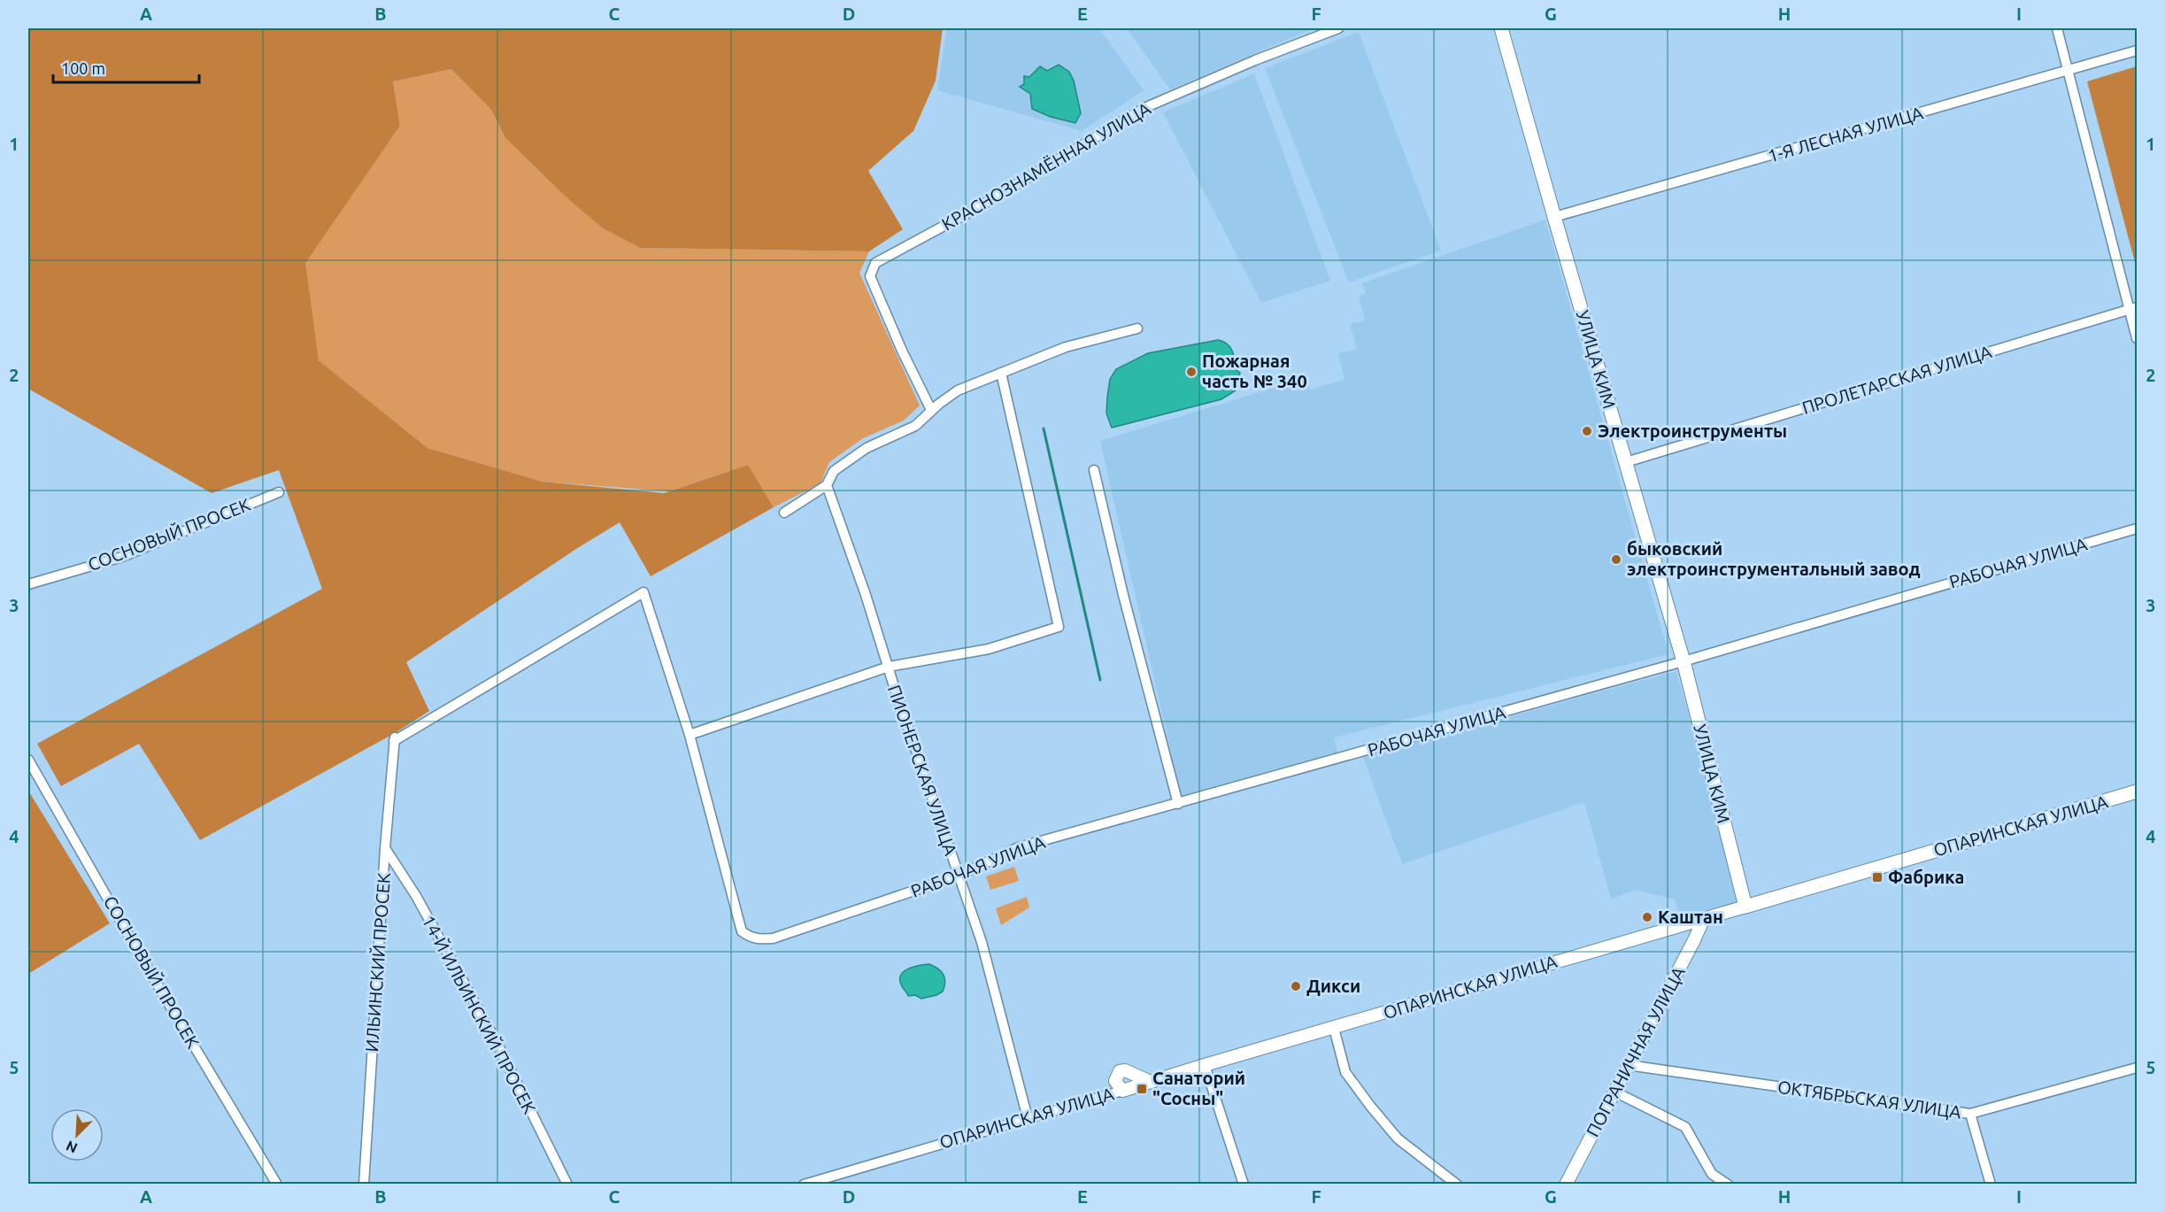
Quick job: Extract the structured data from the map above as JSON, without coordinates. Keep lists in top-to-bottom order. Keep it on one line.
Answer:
{"streets":{"main road":["УЛИЦА КИМ","ОПАРИНСКАЯ УЛИЦА"],"street":["1-Я ЛЕСНАЯ УЛИЦА","КРАСНОЗНАМЁННАЯ УЛИЦА","ПРОЛЕТАРСКАЯ УЛИЦА","СОСНОВЫЙ ПРОСЕК","РАБОЧАЯ УЛИЦА","ПИОНЕРСКАЯ УЛИЦА","ИЛЬИНСКИЙ ПРОСЕК","14-Й ИЛЬИНСКИЙ ПРОСЕК","ПОГРАНИЧНАЯ УЛИЦА","ОКТЯБРЬСКАЯ УЛИЦА"]},"crossings":[["1-Я ЛЕСНАЯ УЛИЦА","УЛИЦА КИМ"],["УЛИЦА КИМ","ПРОЛЕТАРСКАЯ УЛИЦА"],["УЛИЦА КИМ","РАБОЧАЯ УЛИЦА"],["УЛИЦА КИМ","ОПАРИНСКАЯ УЛИЦА"],["РАБОЧАЯ УЛИЦА","ПИОНЕРСКАЯ УЛИЦА"],["РАБОЧАЯ УЛИЦА","ИЛЬИНСКИЙ ПРОСЕК"],["ПИОНЕРСКАЯ УЛИЦА","ОПАРИНСКАЯ УЛИЦА"],["ОПАРИНСКАЯ УЛИЦА","ПОГРАНИЧНАЯ УЛИЦА"],["ИЛЬИНСКИЙ ПРОСЕК","14-Й ИЛЬИНСКИЙ ПРОСЕК"],["ПОГРАНИЧНАЯ УЛИЦА","ОКТЯБРЬСКАЯ УЛИЦА"]],"places":{"other":["Пожарная часть № 340","Электроинструменты","быковский электроинструментальный завод","Каштан","Дикси"],"transit":["Фабрика","Санаторий \"Сосны\""]},"scale_bar":"100 m","north":"bottom left","grid":{"columns":["A","B","C","D","E","F","G","H","I"],"rows":["1","2","3","4","5"]}}
